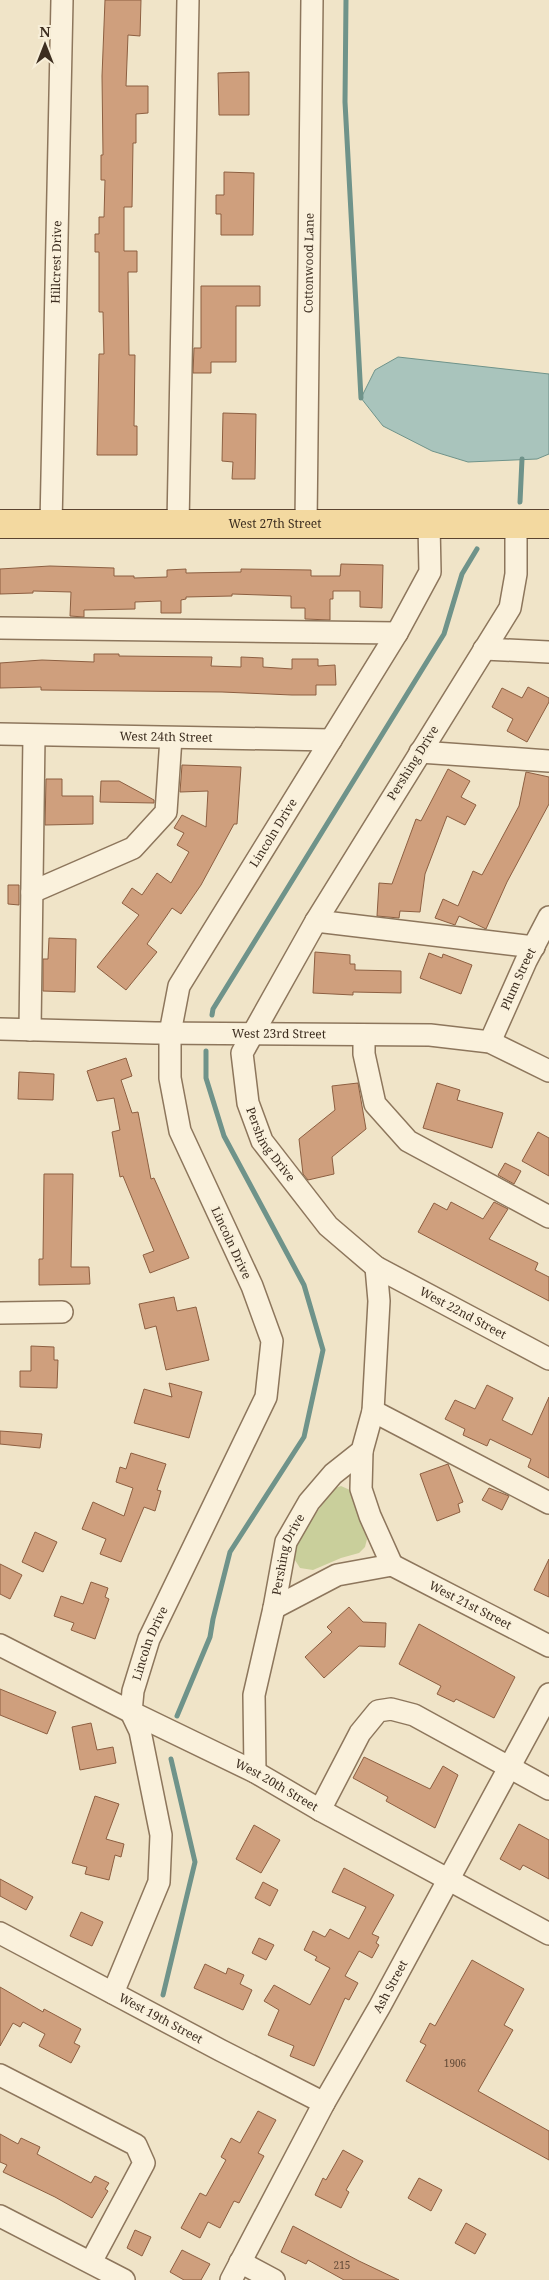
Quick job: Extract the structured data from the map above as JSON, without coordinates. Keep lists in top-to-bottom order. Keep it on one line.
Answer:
{"streets":{"main road":["West 27th Street"],"street":["Hillcrest Drive","Cottonwood Lane","West 24th Street","Pershing Drive","Lincoln Drive","Plum Street","West 23rd Street","West 22nd Street","West 21st Street","West 20th Street","Ash Street","West 19th Street"]},"crossings":[["Hillcrest Drive","West 27th Street"],["Cottonwood Lane","West 27th Street"],["West 27th Street","Pershing Drive"],["West 27th Street","Lincoln Drive"],["West 24th Street","Lincoln Drive"],["Pershing Drive","West 23rd Street"],["Pershing Drive","West 22nd Street"],["Pershing Drive","West 20th Street"],["Lincoln Drive","West 23rd Street"],["Lincoln Drive","West 20th Street"],["Plum Street","West 23rd Street"],["West 20th Street","Ash Street"],["Ash Street","West 19th Street"]],"house_numbers":["1906","215"],"north":"top"}
